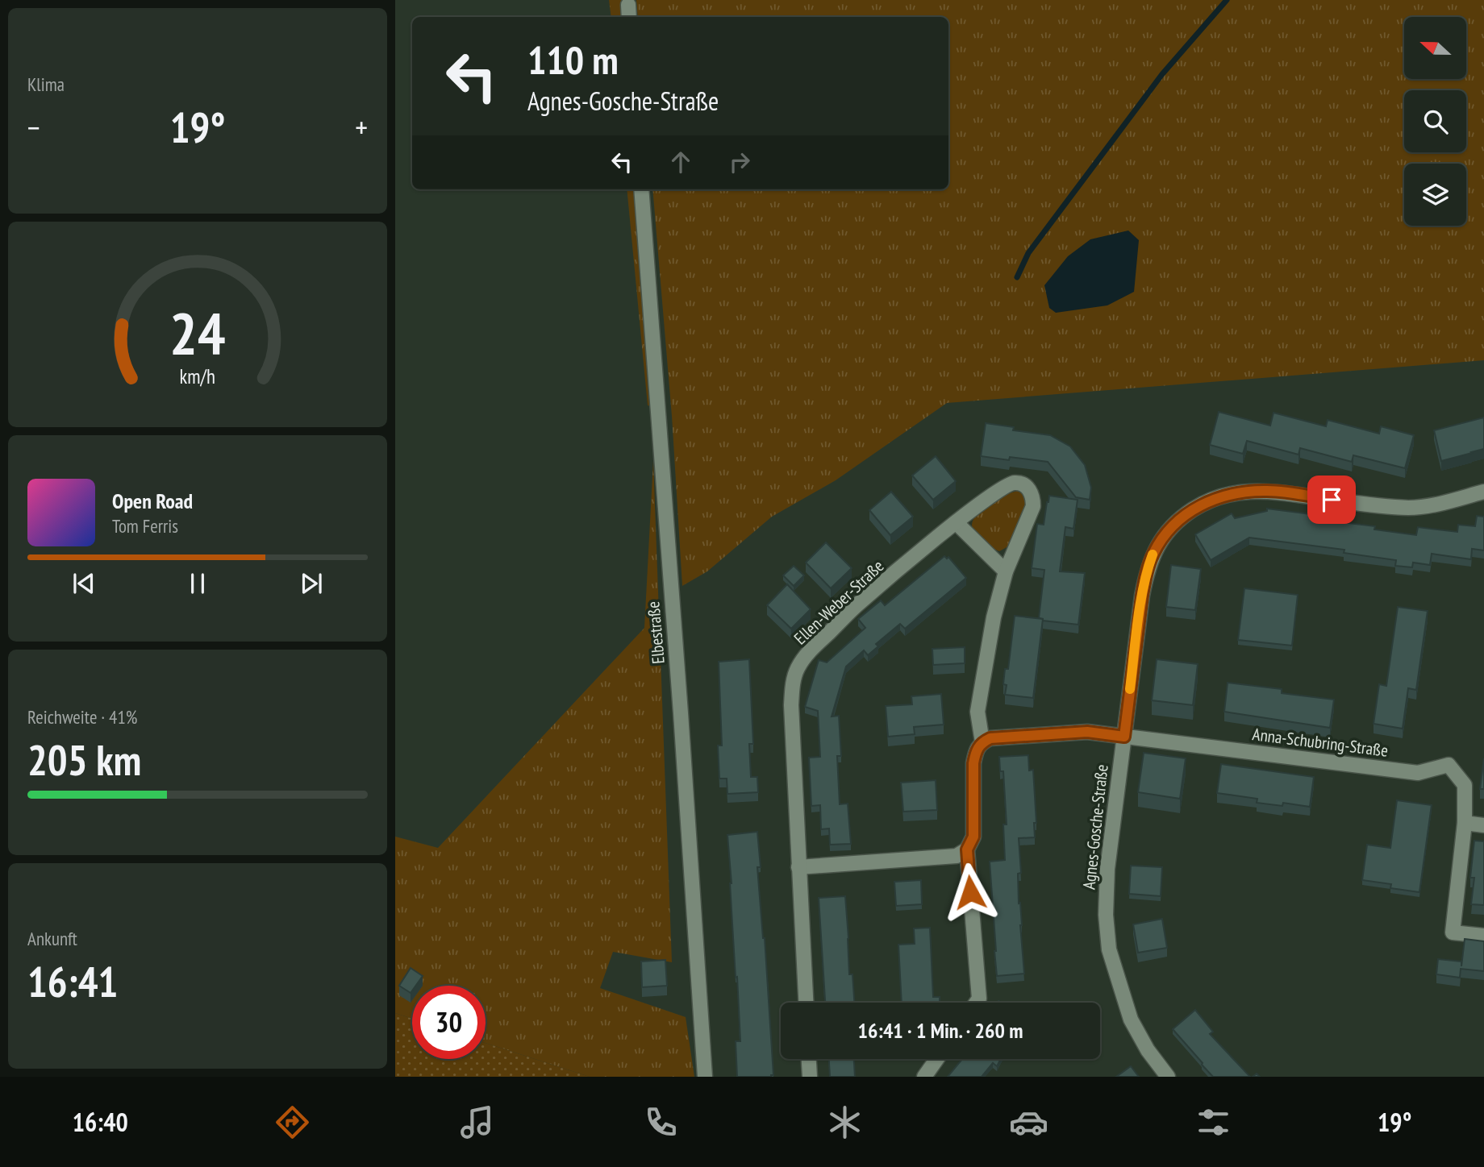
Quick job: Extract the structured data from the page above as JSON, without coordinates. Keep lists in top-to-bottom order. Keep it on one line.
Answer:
{"streets":{"street":["Ellen-Weber-Straße","Elbestraße","Anna-Schubring-Straße","Agnes-Gosche-Straße"]},"crossings":[["Anna-Schubring-Straße","Agnes-Gosche-Straße"]],"north":"left","page":{"tile":["Klima",["Reichweite · 41%","205 km"],["Ankunft","16:41"]],"turn":["110 m","Agnes-Gosche-Straße"],"heat":["−","19°","+"],"song":["Open Road","Tom Ferris"],"limit":"30","trip":"16:41 · 1 Min. · 260 m","tabs":["16:40","19°"],"gauge":["24","km/h"]}}
